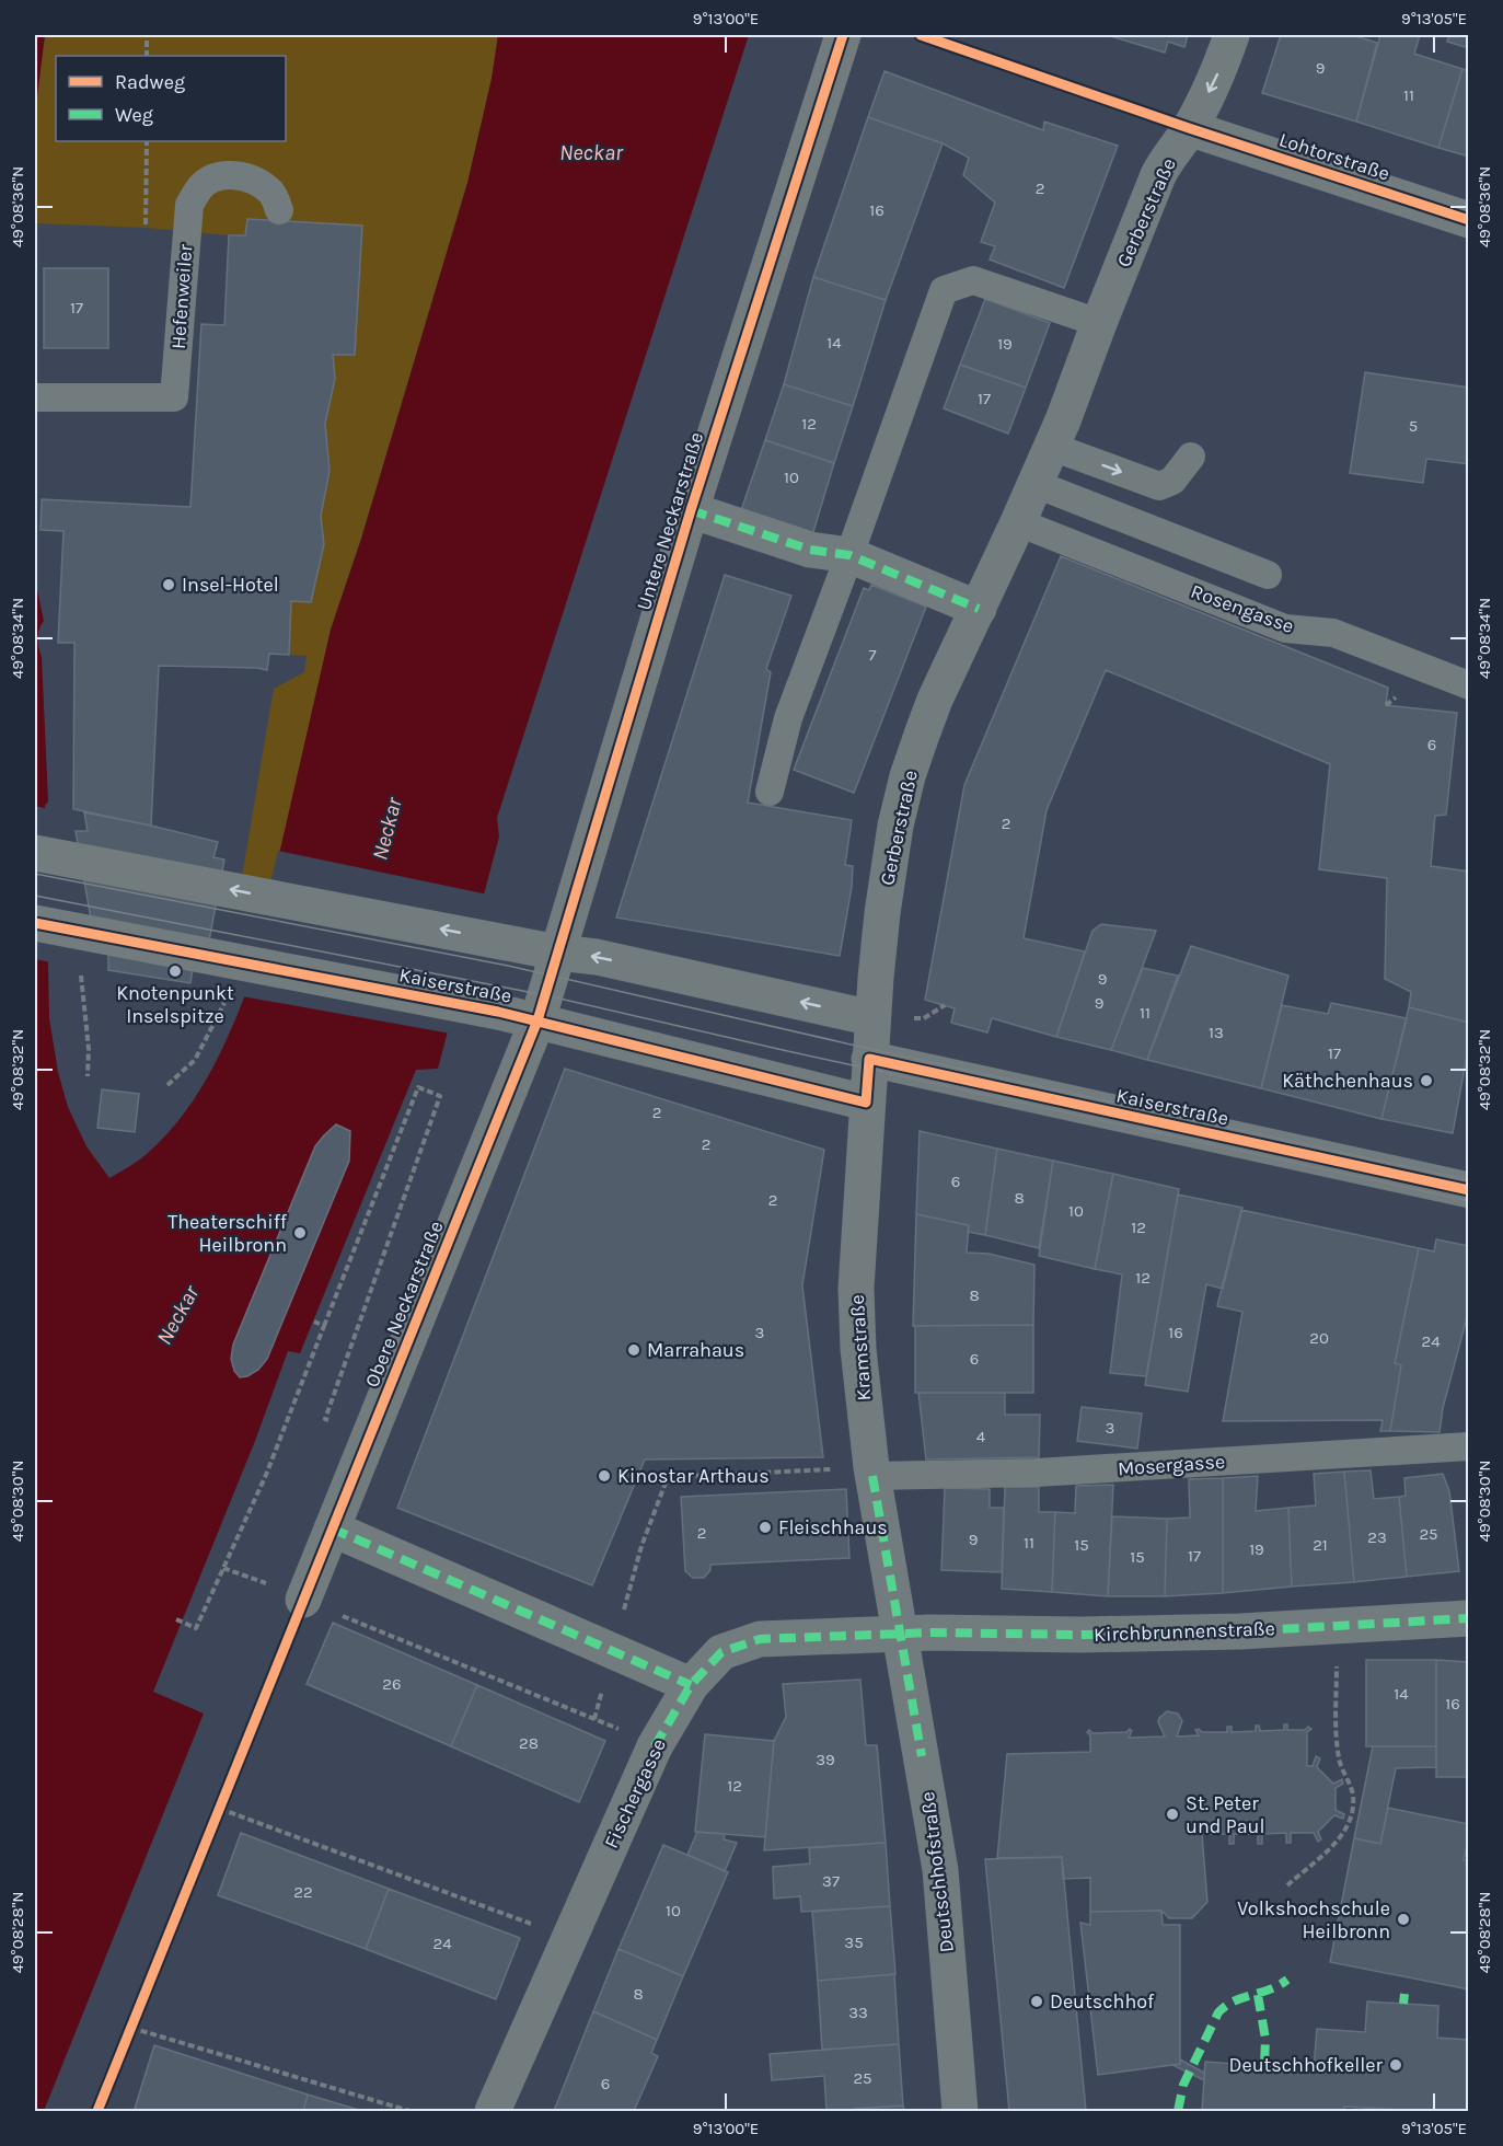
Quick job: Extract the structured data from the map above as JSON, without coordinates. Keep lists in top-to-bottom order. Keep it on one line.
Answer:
{"streets":{"street":["Lohtorstraße","Gerberstraße","Untere Neckarstraße","Kaiserstraße","Obere Neckarstraße","Kramstraße","Kirchbrunnenstraße","Fischergasse","Deutschhofstraße"],"lane":["Hefenweiler","Rosengasse","Mosergasse"]},"crossings":[["Lohtorstraße","Gerberstraße"],["Gerberstraße","Rosengasse"],["Gerberstraße","Kaiserstraße"],["Gerberstraße","Kramstraße"],["Untere Neckarstraße","Kaiserstraße"],["Untere Neckarstraße","Obere Neckarstraße"],["Kaiserstraße","Obere Neckarstraße"],["Kaiserstraße","Kramstraße"],["Kramstraße","Mosergasse"],["Kramstraße","Kirchbrunnenstraße"],["Kramstraße","Fischergasse"],["Kramstraße","Deutschhofstraße"],["Kirchbrunnenstraße","Fischergasse"],["Kirchbrunnenstraße","Deutschhofstraße"],["Fischergasse","Deutschhofstraße"]],"water":["Neckar"],"places":["Insel-Hotel","Knotenpunkt Inselspitze","Käthchenhaus","Theaterschiff Heilbronn","Marrahaus","Kinostar Arthaus","Fleischhaus","St. Peter und Paul","Volkshochschule Heilbronn","Deutschhof","Deutschhofkeller"],"house_numbers":["9","11","2","16","17","14","19","17","12","5","10","7","6","2","9","9","11","13","17","2","2","6","8","2","10","12","12","8","3","16","20","24","6","3","4","2","25","23","9","11","15","21","19","17","15","26","14","16","28","39","12","37","22","10","35","24","8","33","25","6"],"legend":["Radweg","Weg"],"coordinates":["9°13'00\"E","9°13'05\"E","49°08'36\"N","49°08'34\"N","49°08'32\"N","49°08'30\"N","49°08'28\"N"]}
